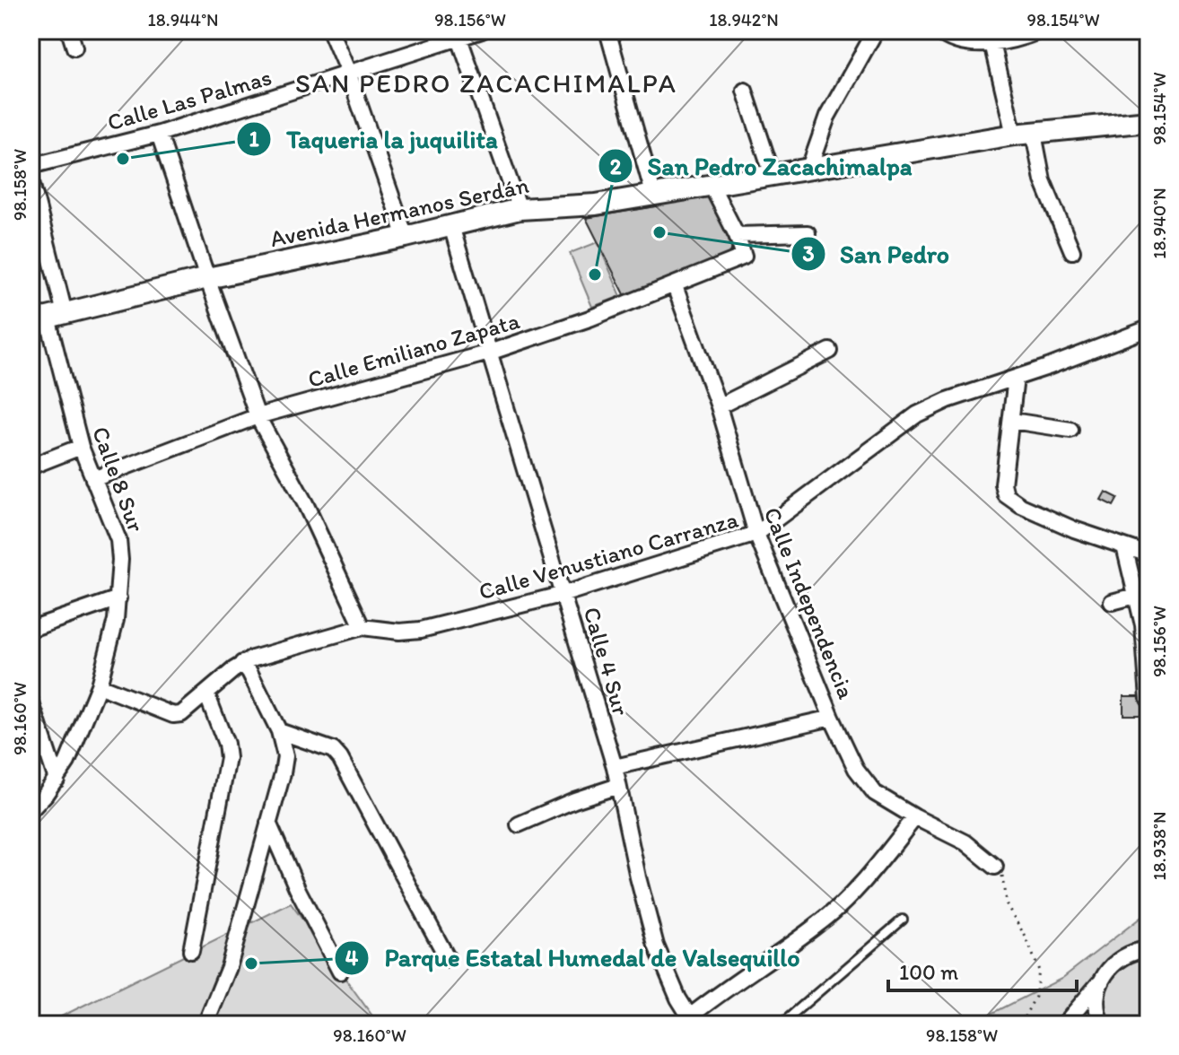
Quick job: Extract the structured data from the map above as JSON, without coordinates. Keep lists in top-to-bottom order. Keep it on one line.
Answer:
{"streets":{"street":["Calle Las Palmas","Avenida Hermanos Serdán","Calle Emiliano Zapata","Calle 8 Sur","Calle Venustiano Carranza","Calle Independencia","Calle 4 Sur"]},"crossings":[["Avenida Hermanos Serdán","Calle 8 Sur"],["Avenida Hermanos Serdán","Calle 4 Sur"],["Calle Emiliano Zapata","Calle 8 Sur"],["Calle Emiliano Zapata","Calle Independencia"],["Calle Emiliano Zapata","Calle 4 Sur"],["Calle 8 Sur","Calle Venustiano Carranza"],["Calle Venustiano Carranza","Calle Independencia"],["Calle Venustiano Carranza","Calle 4 Sur"]],"districts":["SAN PEDRO ZACACHIMALPA"],"places":["Taqueria la juquilita","San Pedro","San Pedro Zacachimalpa","Parque Estatal Humedal de Valsequillo"],"scale_bar":"100 m","coordinates":["18.944°N","98.156°W","18.942°N","98.154°W","98.158°W","18.940°N","98.160°W","18.938°N"]}
